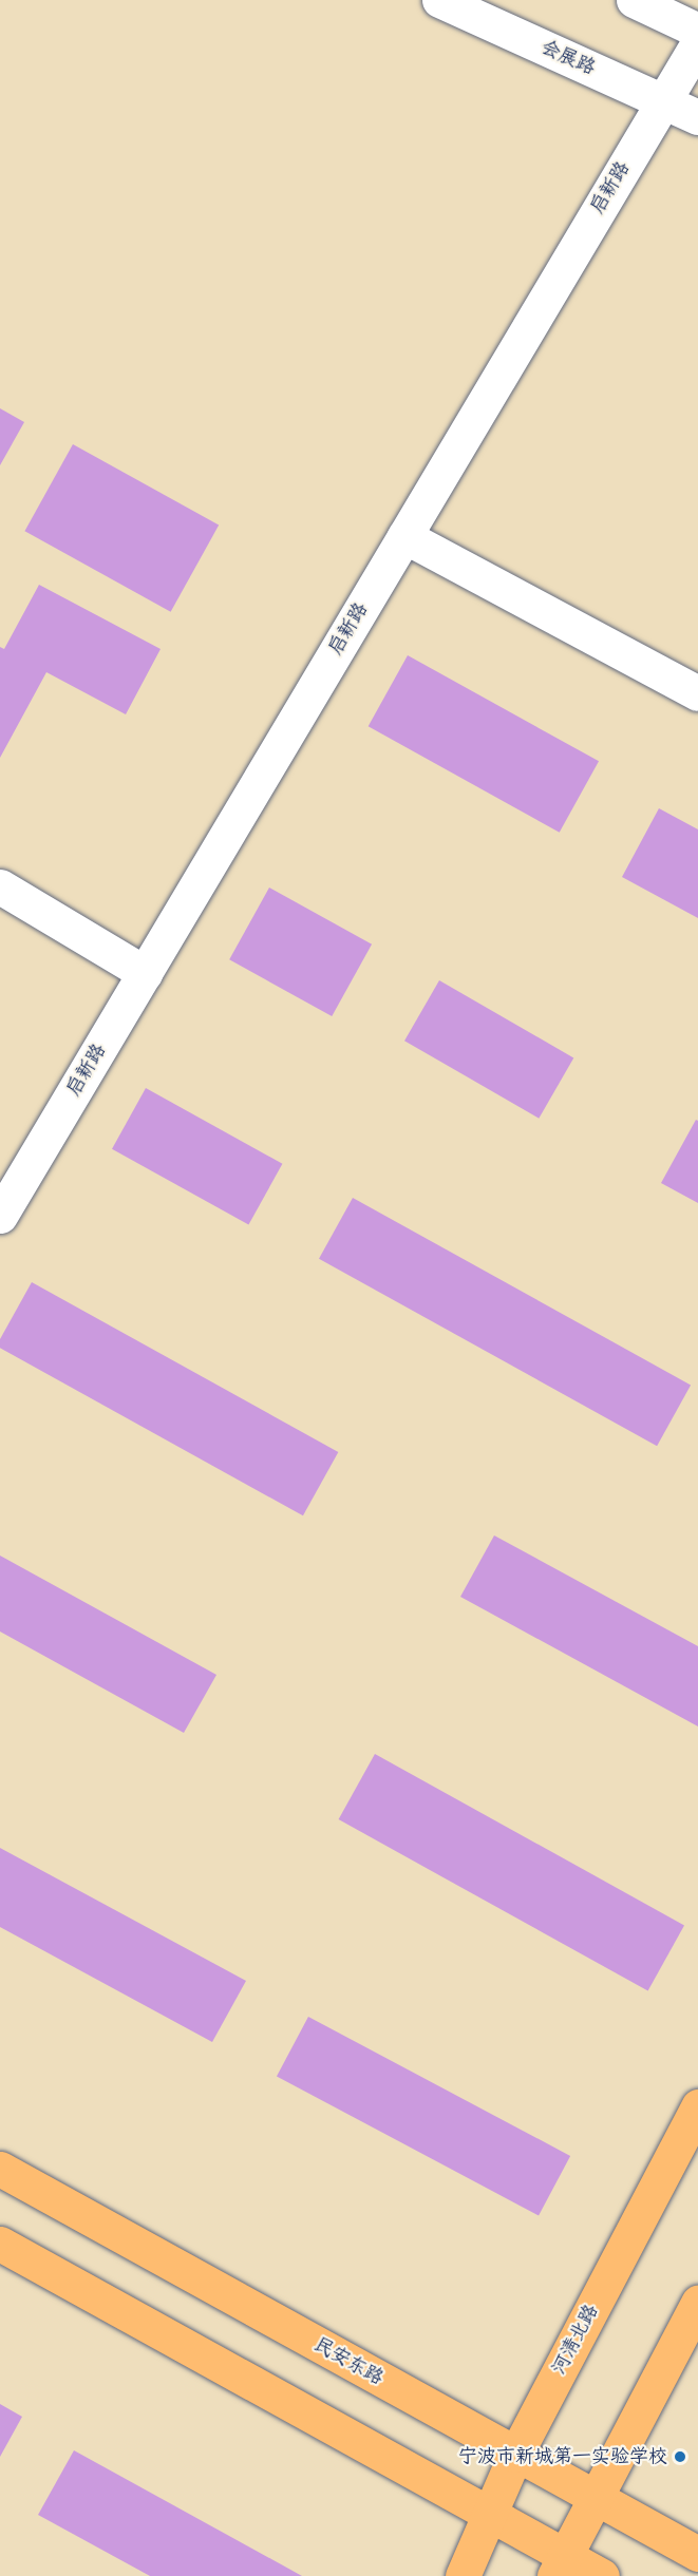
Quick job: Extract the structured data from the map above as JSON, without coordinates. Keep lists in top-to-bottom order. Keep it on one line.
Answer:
{"streets":{"main road":["河清北路","民安东路"],"street":["会展路","启新路"]},"crossings":[["会展路","启新路"],["河清北路","民安东路"]],"places":["宁波市新城第一实验学校"]}
